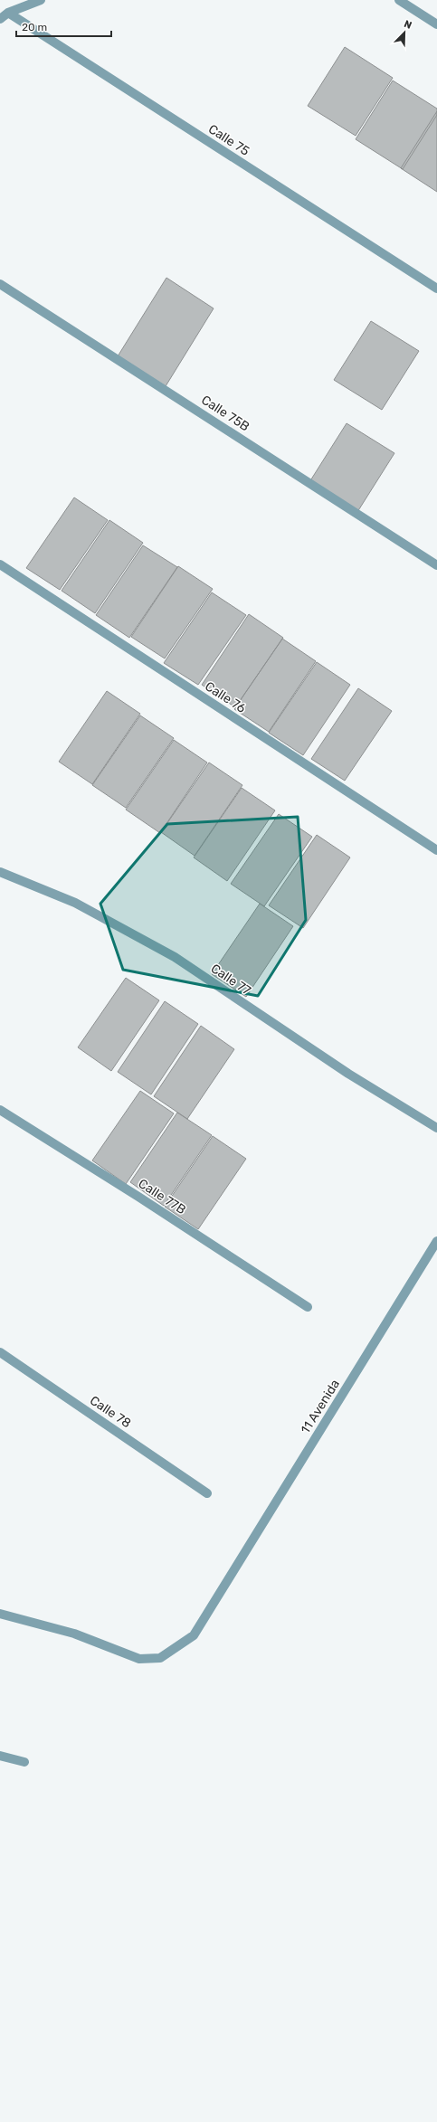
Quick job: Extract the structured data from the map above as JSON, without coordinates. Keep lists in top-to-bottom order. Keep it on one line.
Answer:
{"streets":{"street":["Calle 75","Calle 75B","Calle 76","Calle 77","Calle 77B","11 Avenida","Calle 78"]},"scale_bar":"20 m","north":"top right"}
